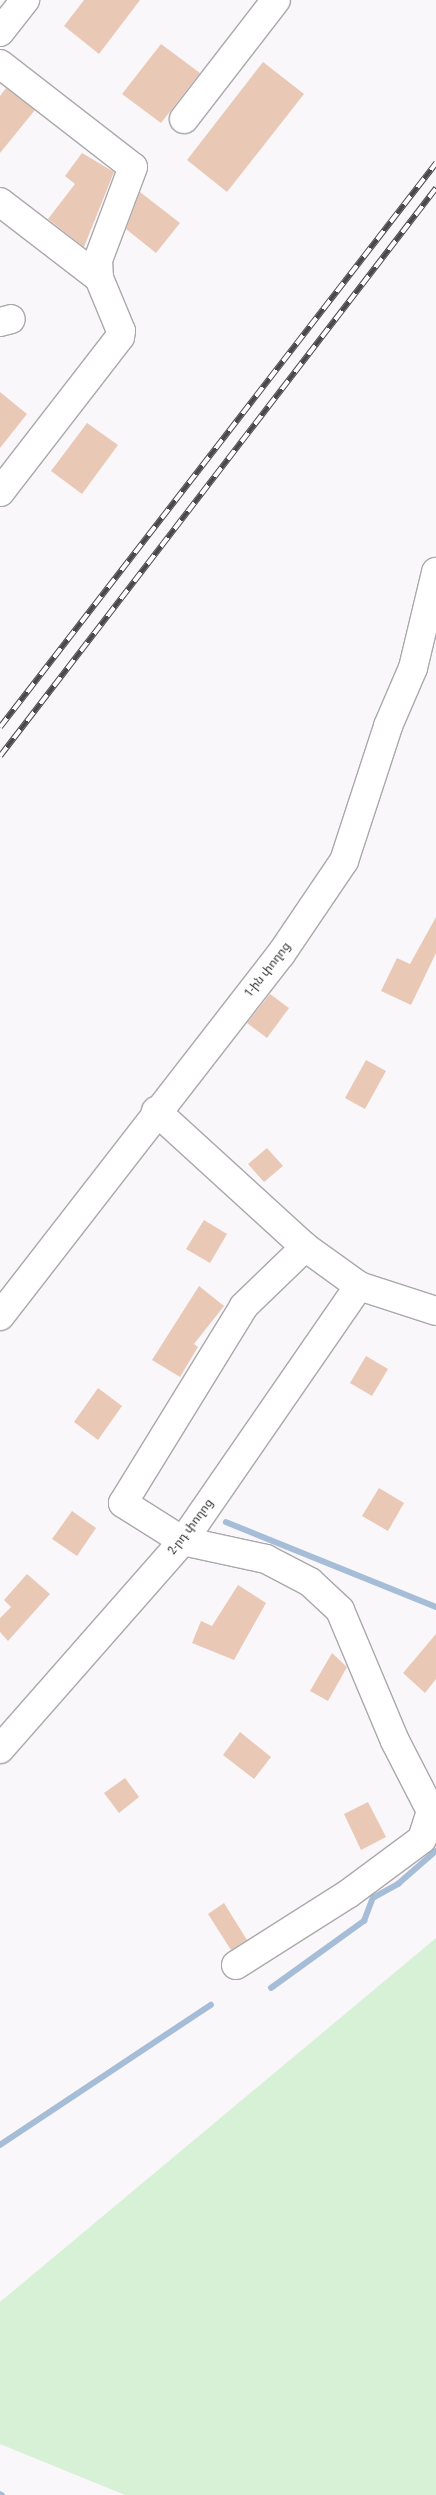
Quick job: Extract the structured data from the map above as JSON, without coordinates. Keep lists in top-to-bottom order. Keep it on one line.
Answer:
{"streets":{"street":["1-ին փողոց","2-րդ փողոց"]}}
